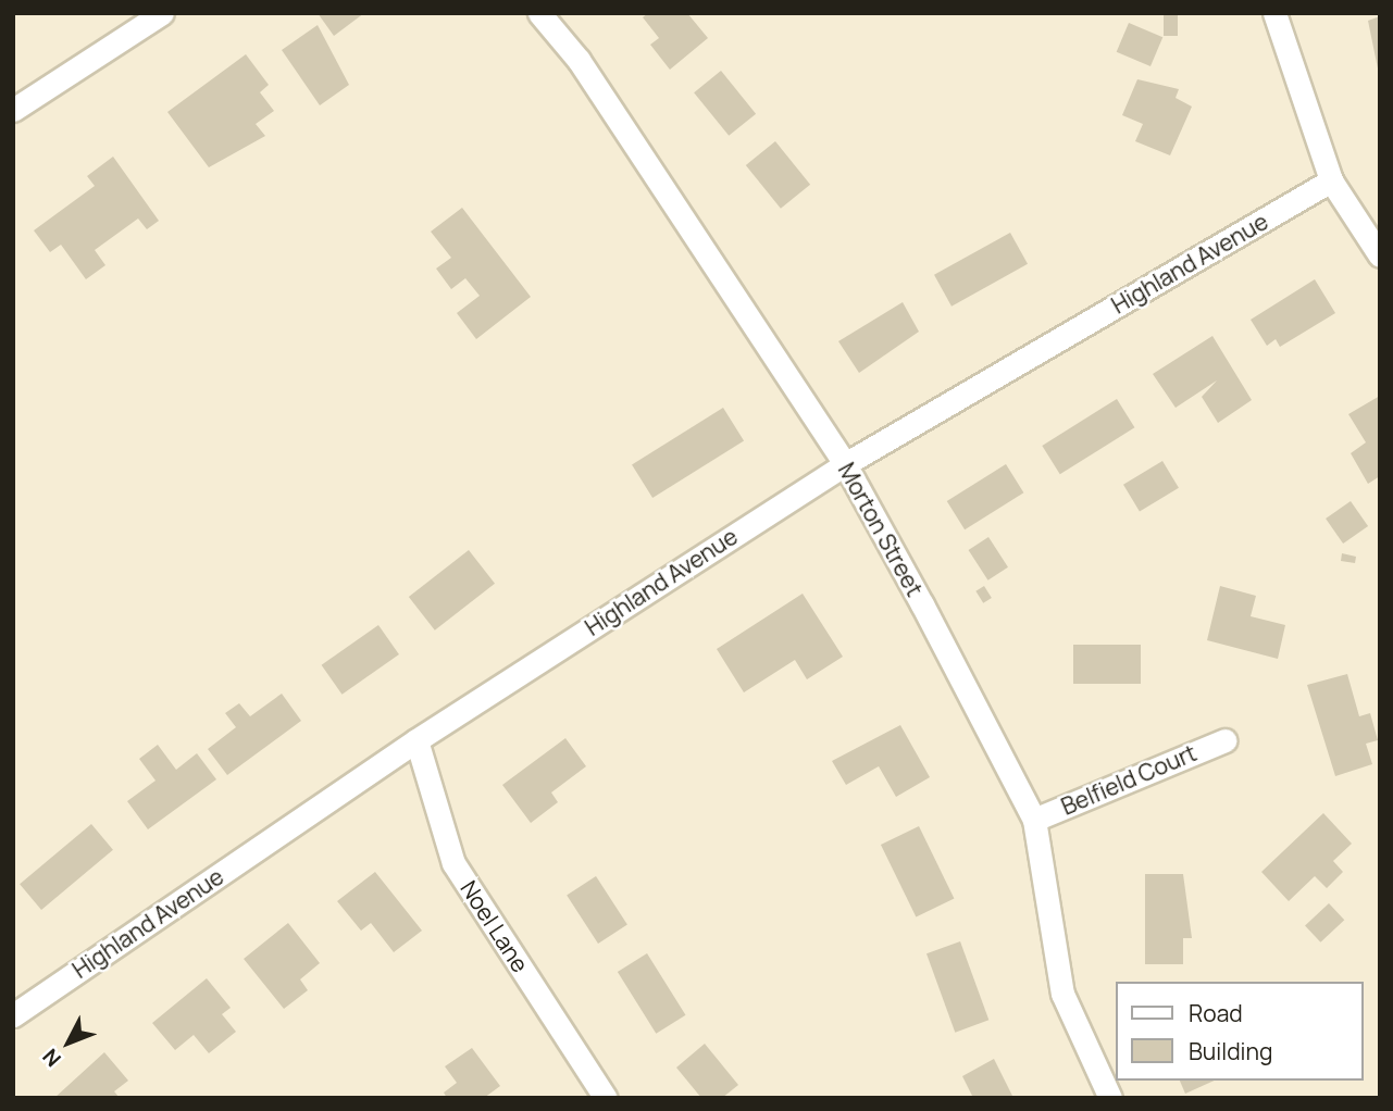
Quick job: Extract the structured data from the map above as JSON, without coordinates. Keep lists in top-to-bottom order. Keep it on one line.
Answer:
{"streets":{"street":["Highland Avenue","Morton Street","Belfield Court","Noel Lane"]},"crossings":[["Highland Avenue","Morton Street"],["Highland Avenue","Noel Lane"],["Morton Street","Belfield Court"]],"legend":["Road","Building"],"north":"bottom left"}
